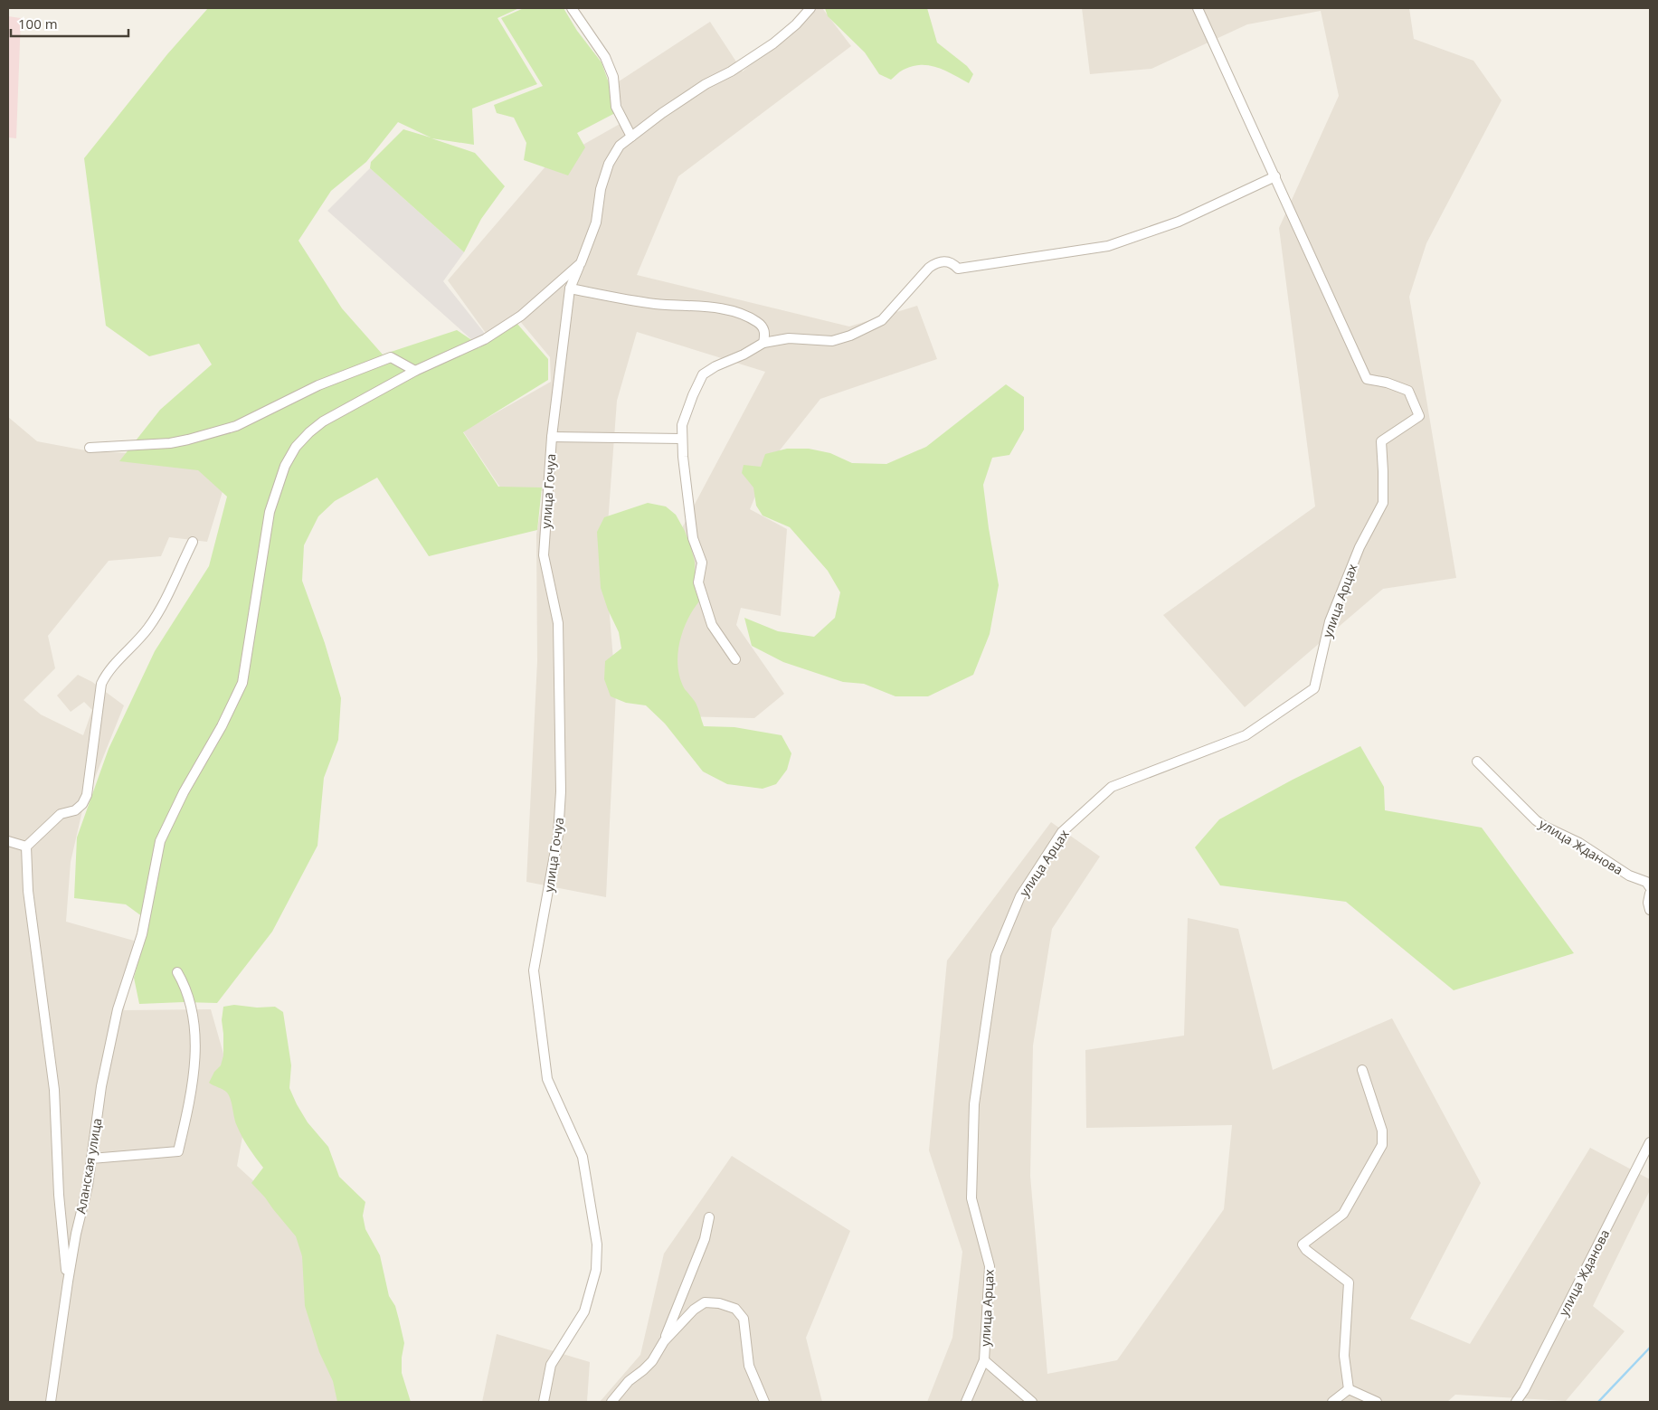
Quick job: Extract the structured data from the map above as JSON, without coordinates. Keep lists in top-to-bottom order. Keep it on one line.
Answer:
{"streets":{"street":["улица Гочуа","улица Арцах","улица Жданова","Аланская улица"]},"crossings":[["улица Гочуа","Аланская улица"]],"scale_bar":"100 m"}
